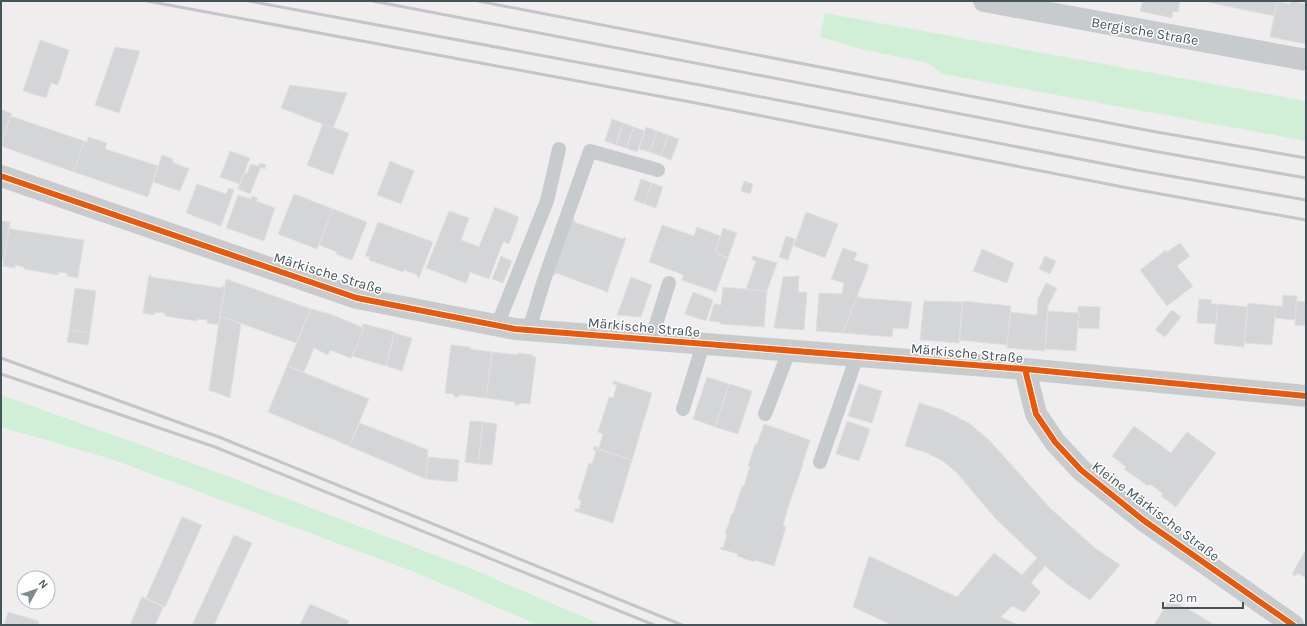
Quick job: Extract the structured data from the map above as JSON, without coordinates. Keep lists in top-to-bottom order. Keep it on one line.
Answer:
{"streets":{"street":["Bergische Straße","Märkische Straße","Kleine Märkische Straße"]},"crossings":[["Märkische Straße","Kleine Märkische Straße"]],"scale_bar":"20 m","north":"top right"}
